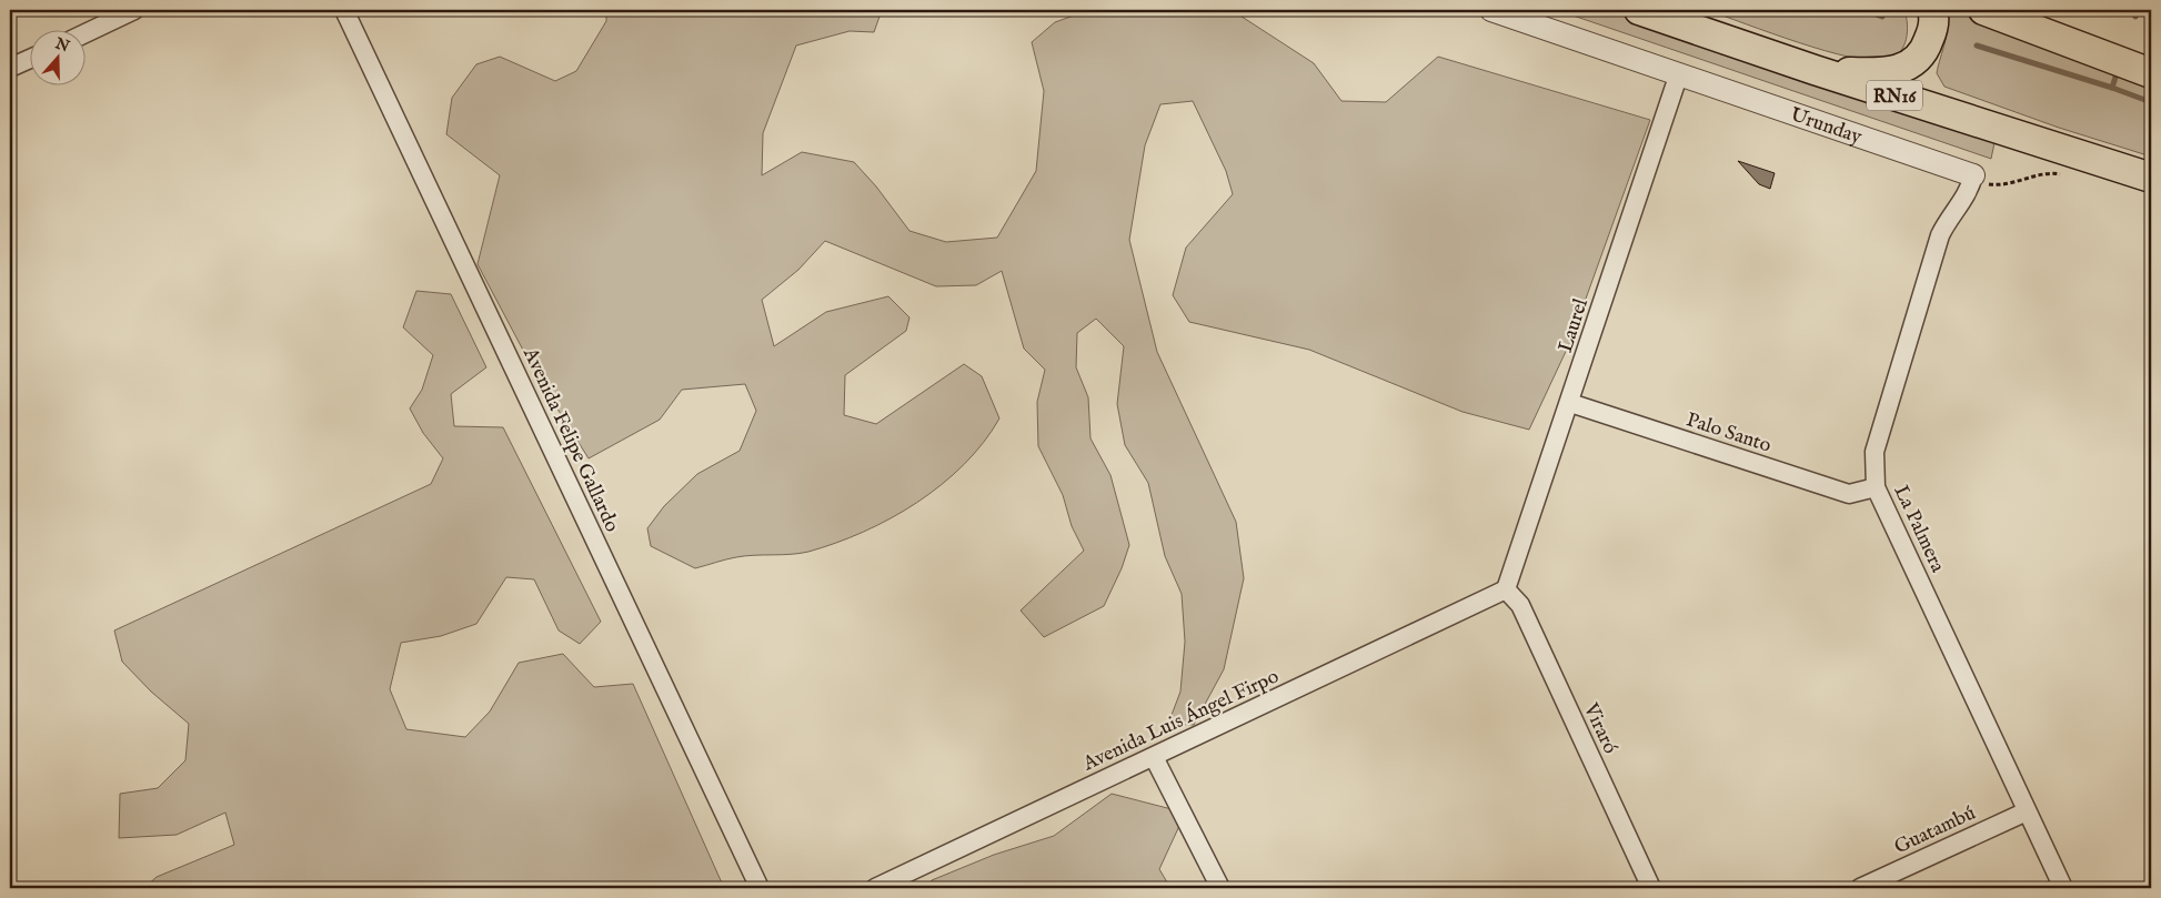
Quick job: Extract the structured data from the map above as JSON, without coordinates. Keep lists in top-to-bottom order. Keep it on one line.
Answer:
{"streets":{"highway":["RN16"],"street":["Urunday","Laurel","Palo Santo","Avenida Felipe Gallardo","La Palmera","Avenida Luis Ángel Firpo","Viraró","Guatambú"]},"crossings":[["Urunday","Laurel"],["Urunday","La Palmera"],["Laurel","Palo Santo"],["Laurel","Avenida Luis Ángel Firpo"],["Laurel","Viraró"],["Palo Santo","La Palmera"],["La Palmera","Guatambú"],["Avenida Luis Ángel Firpo","Viraró"]],"north":"top"}
